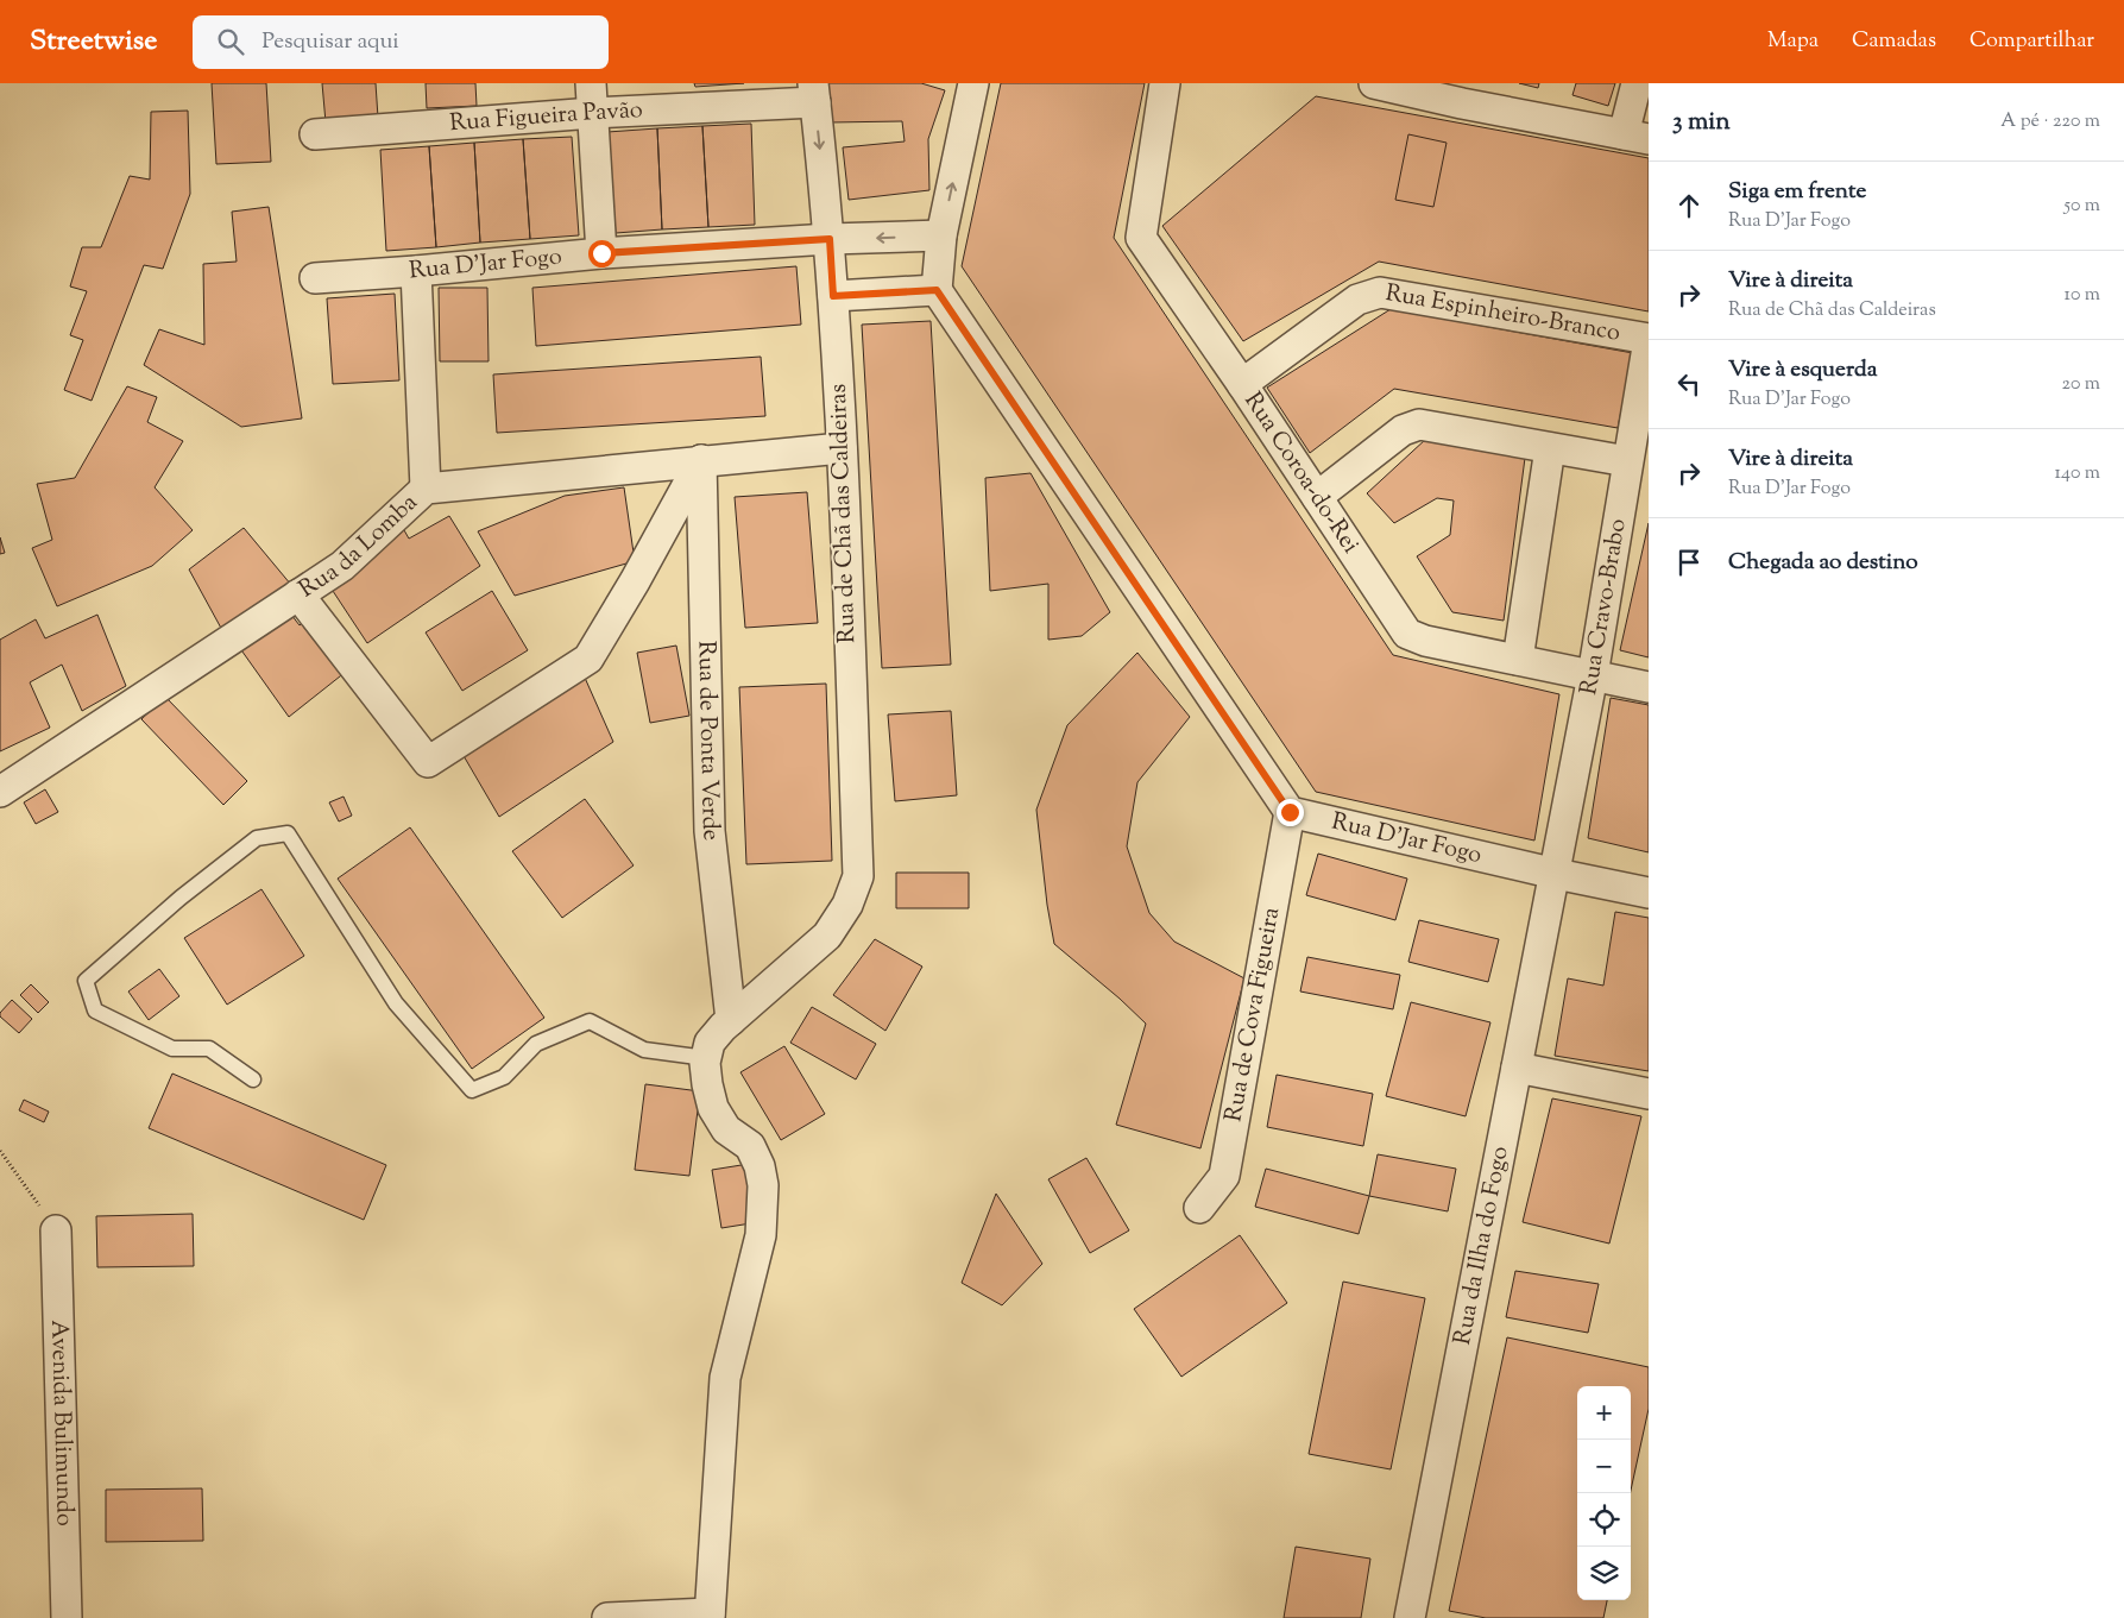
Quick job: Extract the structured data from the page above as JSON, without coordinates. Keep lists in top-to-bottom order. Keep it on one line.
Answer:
{"streets":{"street":["Rua Figueira Pavão","Rua D'Jar Fogo","Rua Espinheiro-Branco","Rua Coroa-do-Rei","Rua de Chã das Caldeiras","Rua da Lomba","Rua Cravo-Brabo","Rua de Ponta Verde","Rua de Cova Figueira","Rua da Ilha do Fogo","Avenida Bulimundo"]},"crossings":[["Rua Figueira Pavão","Rua de Chã das Caldeiras"],["Rua D'Jar Fogo","Rua de Chã das Caldeiras"],["Rua D'Jar Fogo","Rua Cravo-Brabo"],["Rua D'Jar Fogo","Rua de Cova Figueira"],["Rua D'Jar Fogo","Rua da Ilha do Fogo"],["Rua Espinheiro-Branco","Rua Coroa-do-Rei"],["Rua Espinheiro-Branco","Rua Cravo-Brabo"],["Rua Coroa-do-Rei","Rua Cravo-Brabo"],["Rua de Chã das Caldeiras","Rua da Lomba"],["Rua de Chã das Caldeiras","Rua de Ponta Verde"],["Rua da Lomba","Rua de Ponta Verde"],["Rua Cravo-Brabo","Rua da Ilha do Fogo"]],"page":{"header":"Streetwise","search":"Pesquisar aqui","nav":["Mapa","Camadas","Compartilhar"],"heading":["3 min","A pé · 220 m"],"list":[["Siga em frente","Rua D'Jar Fogo","50 m"],["Vire à direita","Rua de Chã das Caldeiras","10 m"],["Vire à esquerda","Rua D'Jar Fogo","20 m"],["Vire à direita","Rua D'Jar Fogo","140 m"],"Chegada ao destino"],"map_buttons":["+","−"]}}
